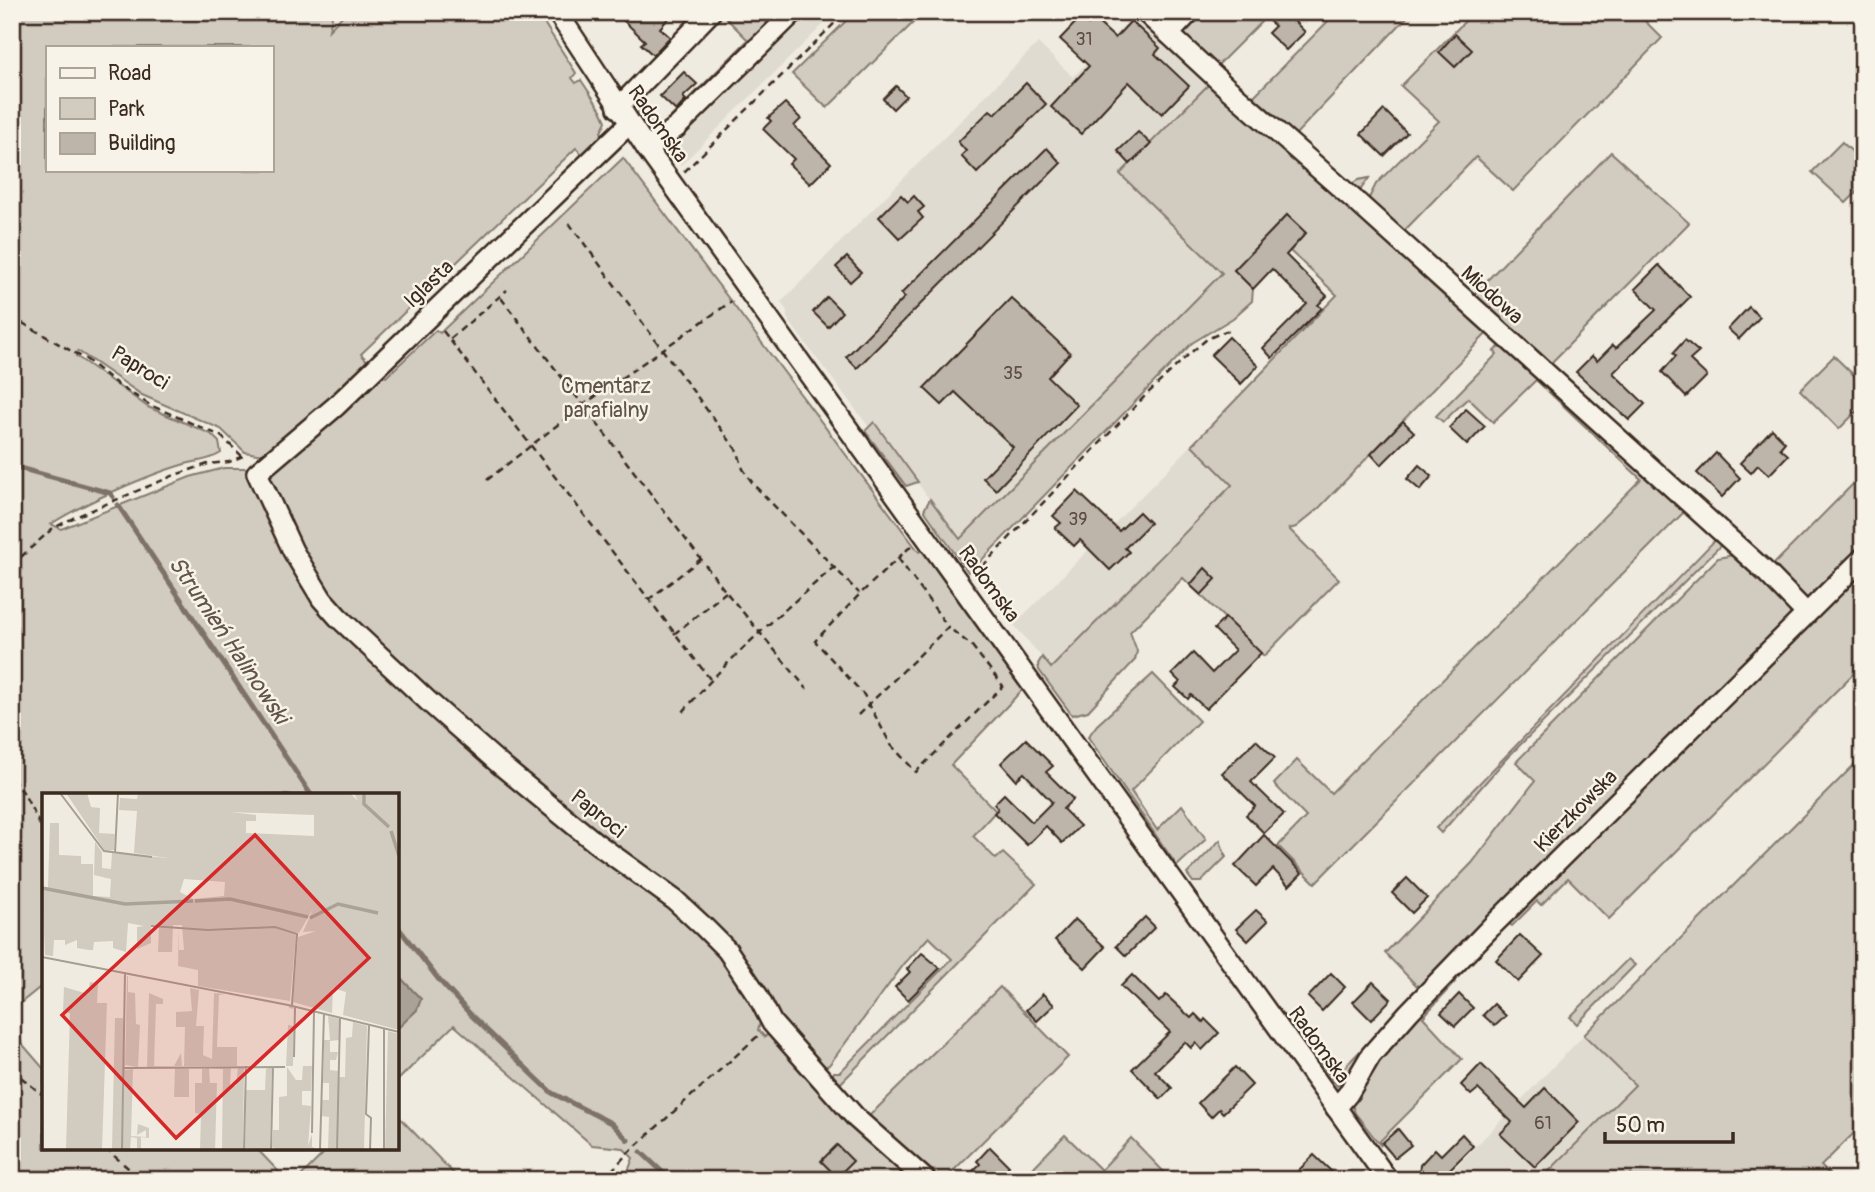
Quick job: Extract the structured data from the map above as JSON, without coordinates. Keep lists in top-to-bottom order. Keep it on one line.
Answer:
{"streets":{"street":["Radomska","Iglasta","Miodowa","Paproci","Kierzkowska"]},"crossings":[["Radomska","Iglasta"],["Radomska","Kierzkowska"],["Iglasta","Paproci"],["Miodowa","Kierzkowska"]],"water":["Strumień Halinowski"],"parks":["Cmentarz parafialny"],"house_numbers":["31","35","39","61"],"legend":["Road","Park","Building"],"scale_bar":"50 m"}
